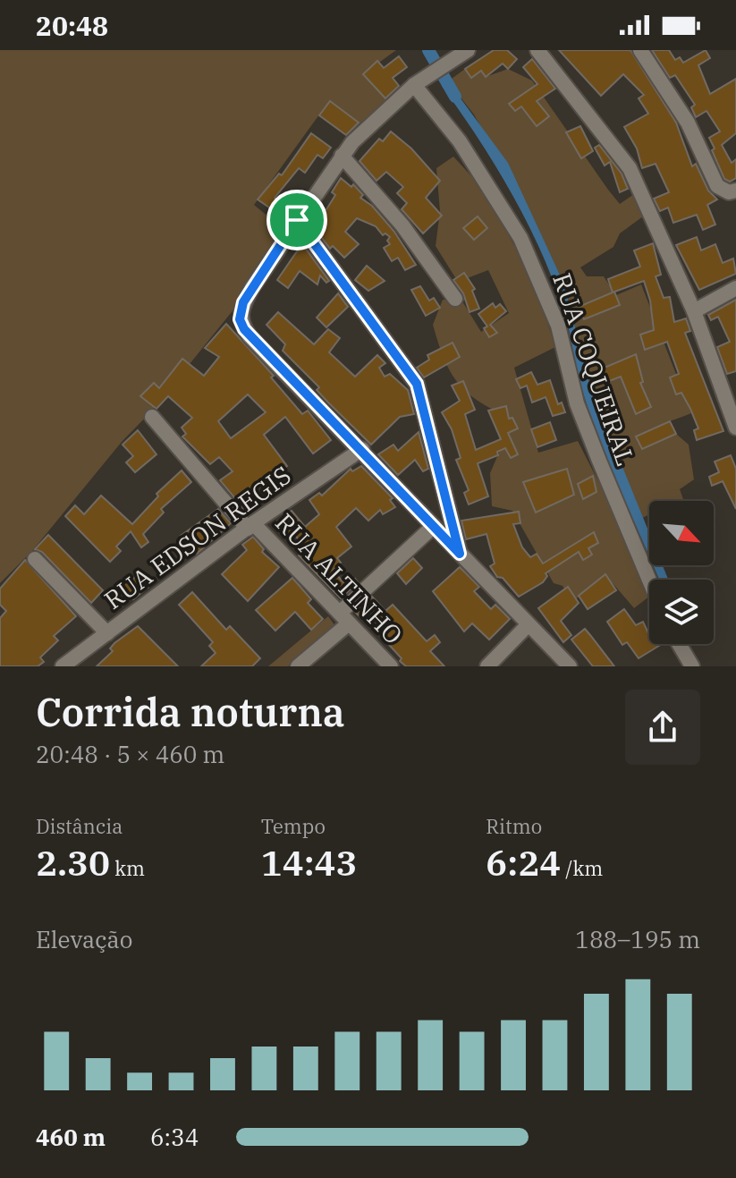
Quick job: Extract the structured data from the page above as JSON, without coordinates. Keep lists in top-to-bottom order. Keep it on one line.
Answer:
{"streets":{"street":["RUA COQUEIRAL","RUA EDSON REGIS","RUA ALTINHO"]},"crossings":[["RUA EDSON REGIS","RUA ALTINHO"]],"north":"bottom right","page":{"status":"20:48","heading":["Corrida noturna","20:48 · 5 × 460 m"],"stats":[["Distância","2.30 km"],["Tempo","14:43"],["Ritmo","6:24 /km"]],"chart":["Elevação","188–195 m"],"list":[{"name":"460 m","note":"6:34"}]}}
